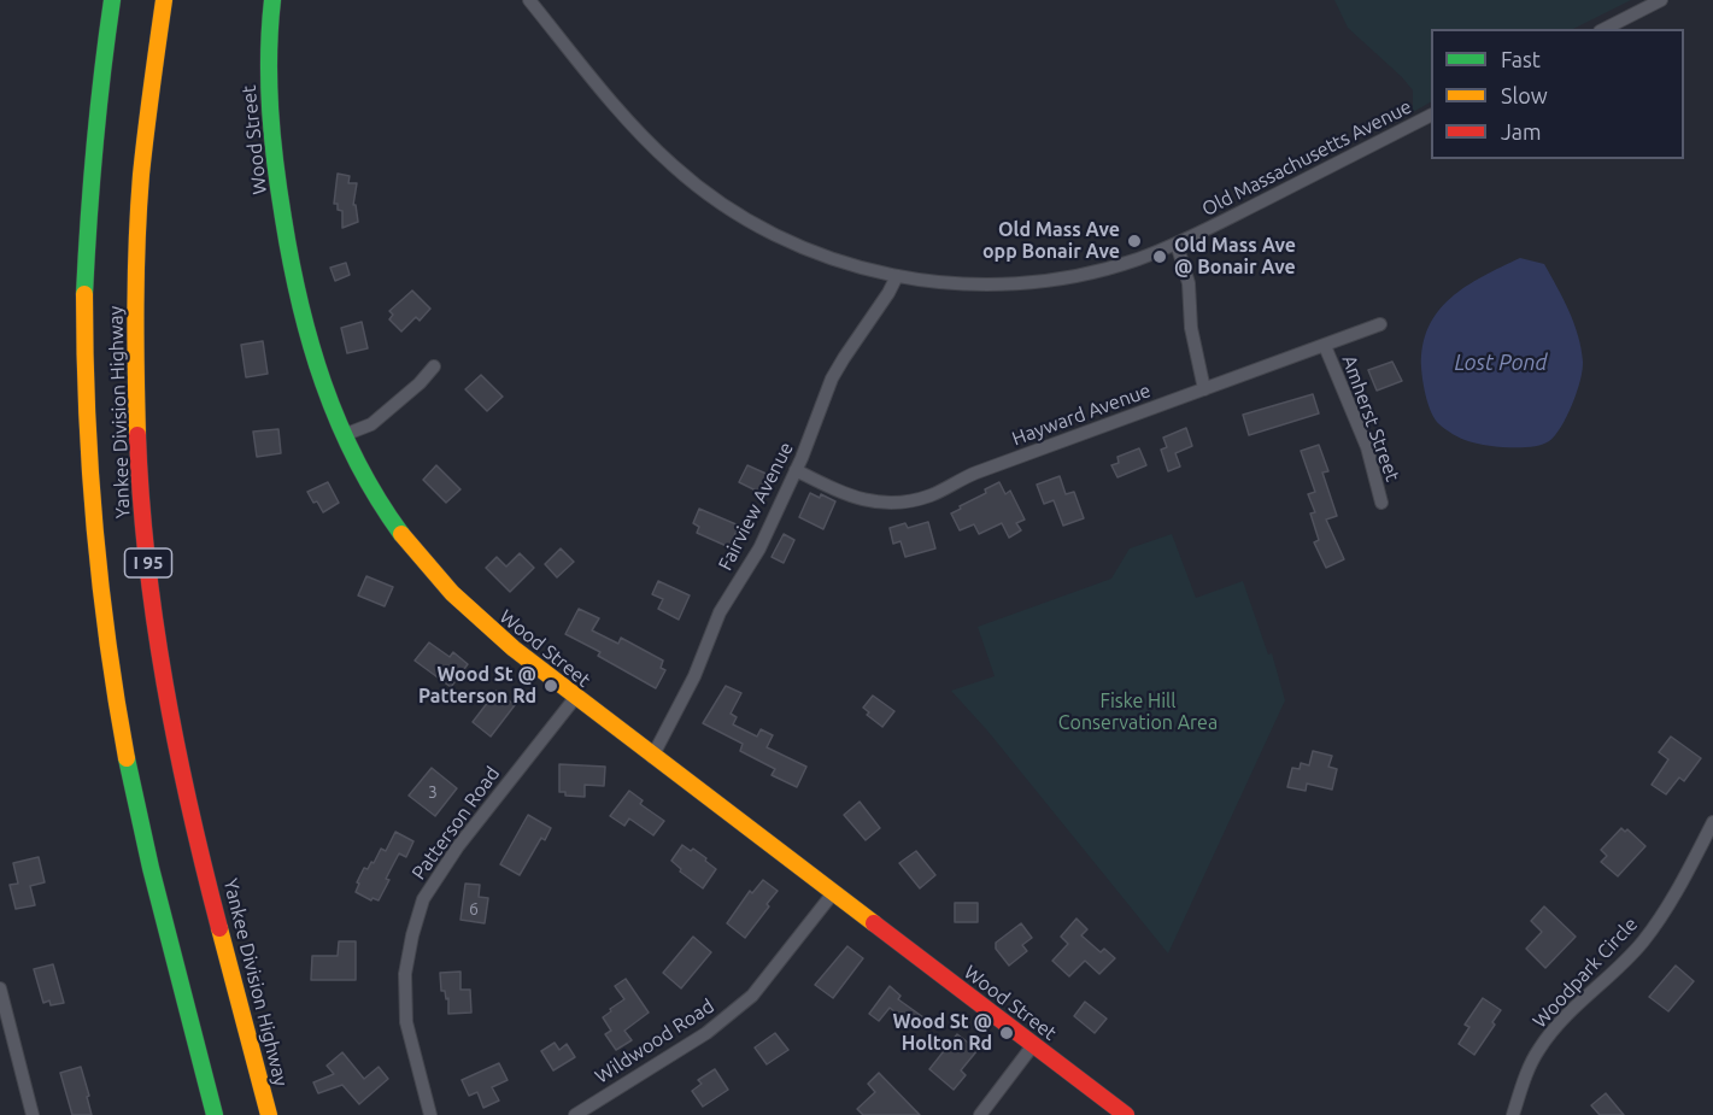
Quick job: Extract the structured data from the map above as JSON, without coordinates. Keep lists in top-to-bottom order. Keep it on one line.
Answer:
{"streets":{"main road":["Wood Street","Yankee Division Highway","I 95"],"street":["Old Massachusetts Avenue","Hayward Avenue","Amherst Street","Fairview Avenue","Patterson Road","Woodpark Circle","Wildwood Road"]},"crossings":[["Wood Street","Fairview Avenue"],["Wood Street","Patterson Road"],["Wood Street","Wildwood Road"],["Old Massachusetts Avenue","Fairview Avenue"],["Hayward Avenue","Amherst Street"],["Hayward Avenue","Fairview Avenue"]],"water":["Lost Pond"],"parks":["Fiske Hill Conservation Area"],"places":["Old Mass Ave opp Bonair Ave","Old Mass Ave @ Bonair Ave","Wood St @ Patterson Rd","Wood St @ Holton Rd"],"house_numbers":["3","6"],"legend":["Fast","Slow","Jam"]}
